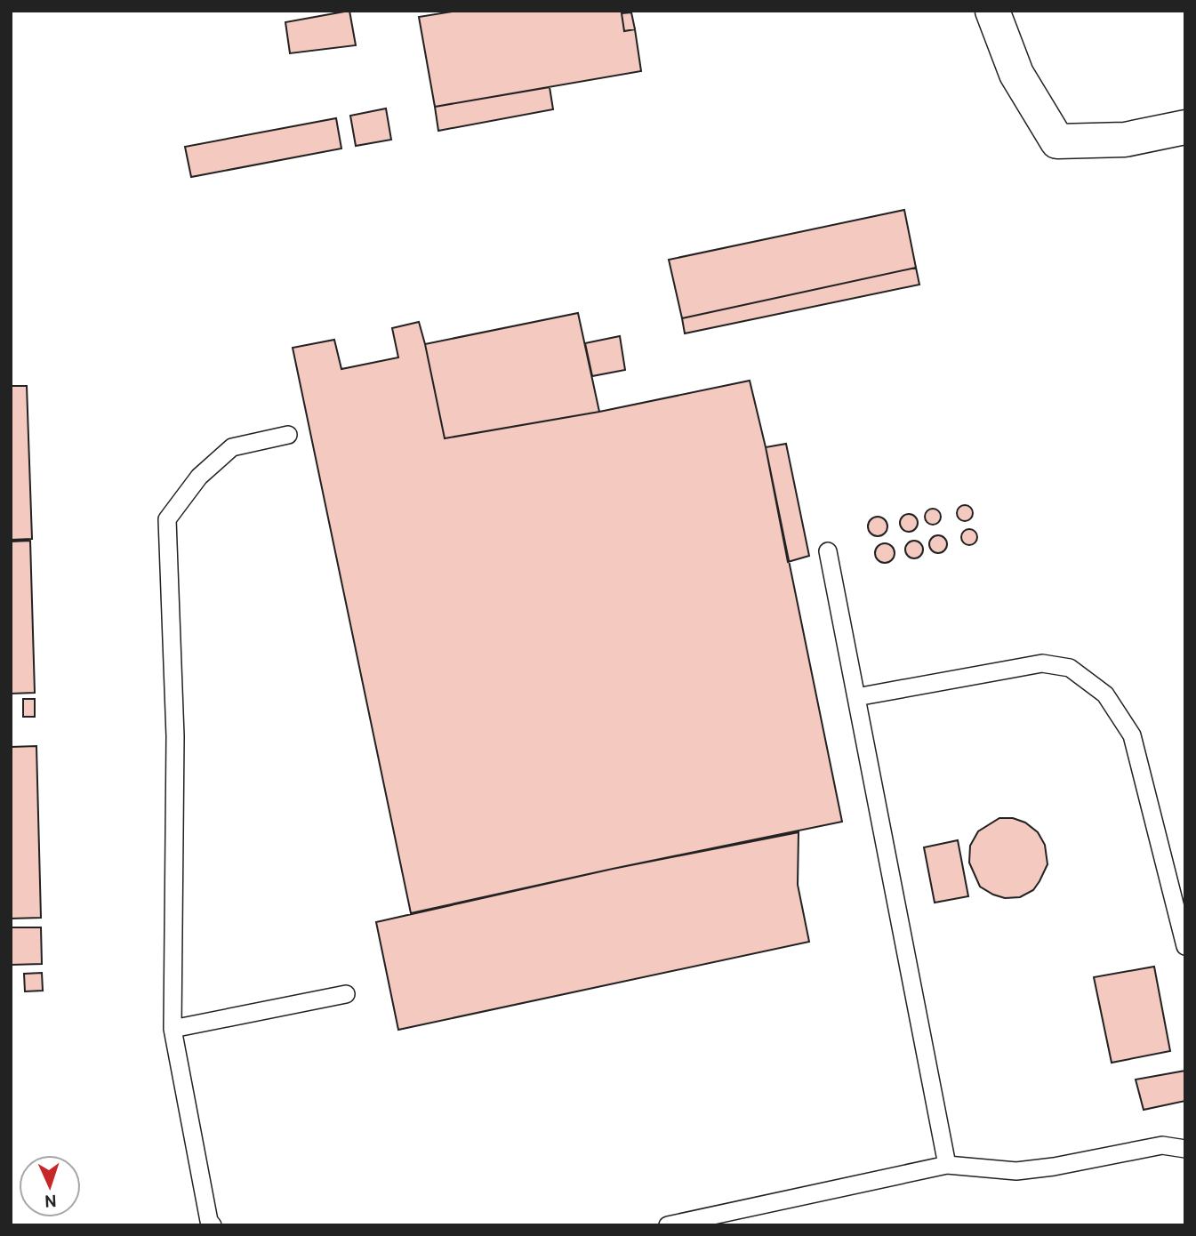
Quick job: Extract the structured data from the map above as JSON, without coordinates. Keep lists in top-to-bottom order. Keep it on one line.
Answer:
{"north":"bottom"}
